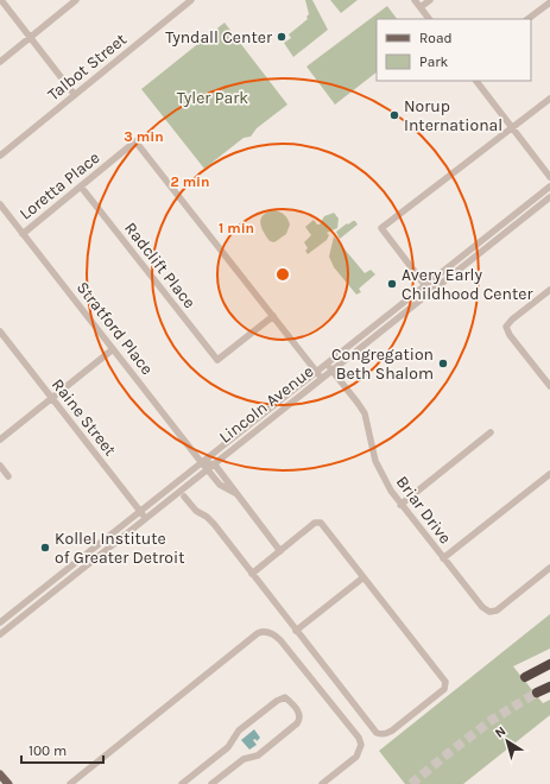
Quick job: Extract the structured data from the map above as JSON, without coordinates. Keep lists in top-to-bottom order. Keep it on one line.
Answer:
{"streets":{"street":["Talbot Street","Loretta Place","Radclift Place","Stratford Place","Lincoln Avenue","Raine Street","Briar Drive"]},"crossings":[["Loretta Place","Radclift Place"],["Loretta Place","Stratford Place"],["Stratford Place","Lincoln Avenue"],["Lincoln Avenue","Raine Street"],["Lincoln Avenue","Briar Drive"]],"parks":["Tyler Park"],"places":["Tyndall Center","Norup International","Avery Early Childhood Center","Congregation Beth Shalom","Kollel Institute of Greater Detroit"],"legend":["Road","Park"],"scale_bar":"100 m","north":"top left","rings":["3 min","2 min","1 min"]}
